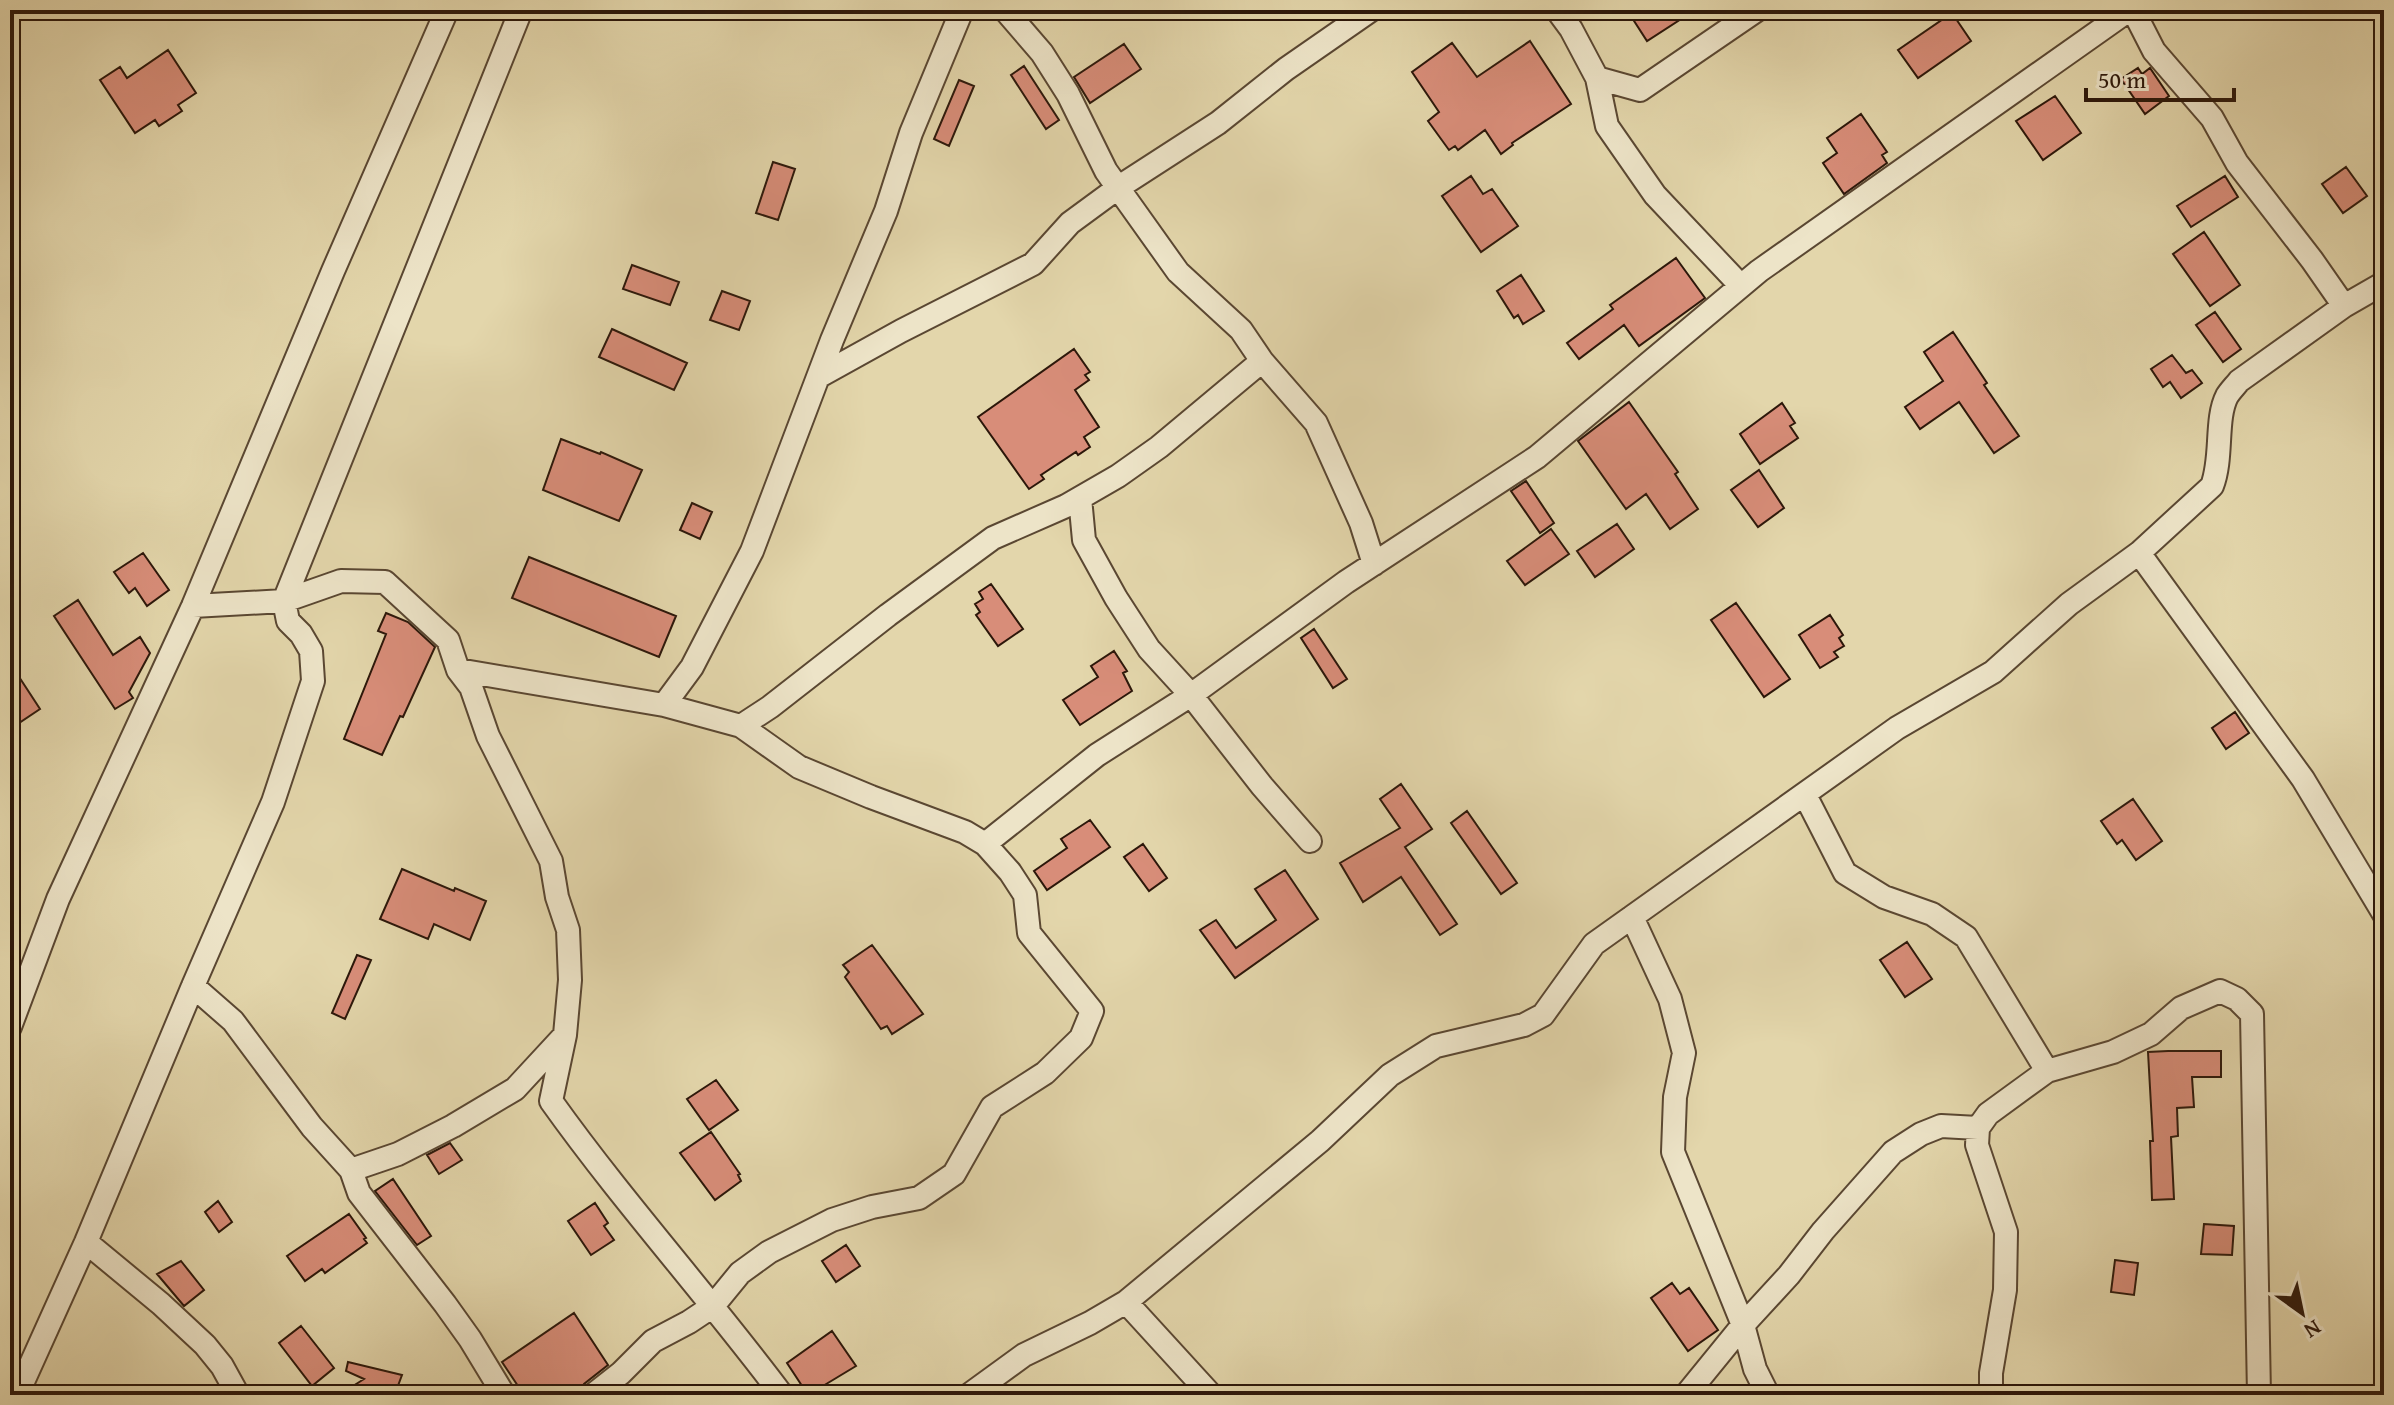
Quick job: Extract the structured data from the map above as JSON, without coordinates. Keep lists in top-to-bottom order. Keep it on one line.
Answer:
{"scale_bar":"50 m","north":"bottom right"}
